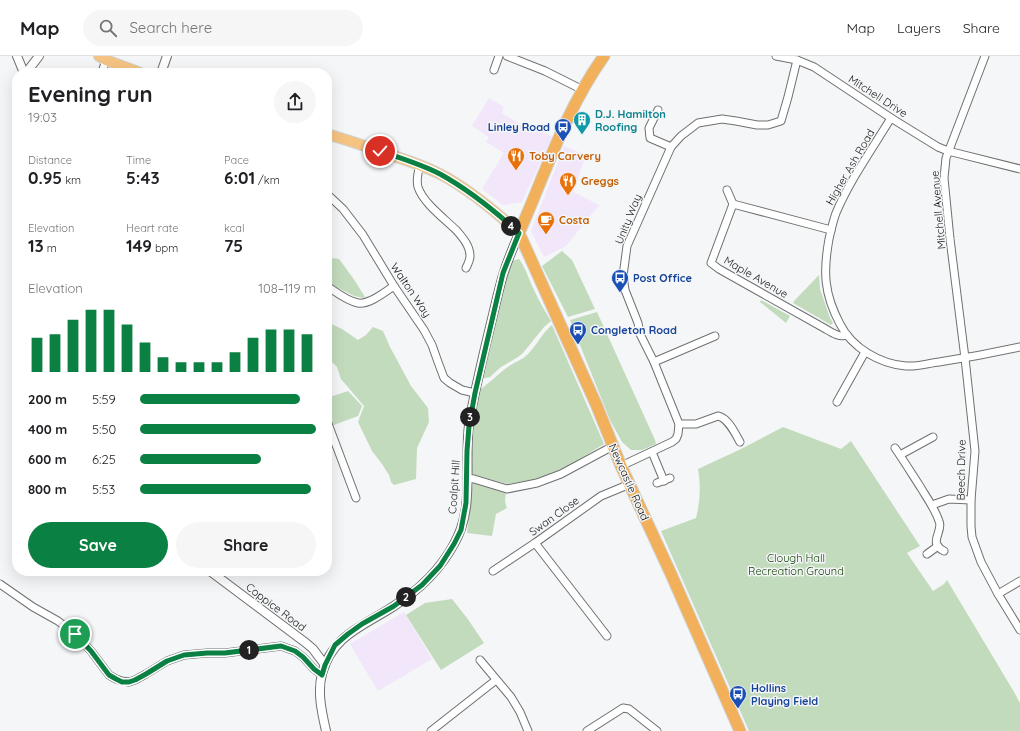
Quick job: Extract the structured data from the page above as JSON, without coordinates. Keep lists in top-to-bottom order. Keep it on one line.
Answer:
{"streets":{"highway":["Newcastle Road"],"street":["Mitchell Drive","Higher Ash Road","Mitchell Avenue","Unity Way","Maple Avenue","Walton Way","Beech Drive","Coalpit Hill","Swan Close","Coppice Road"]},"crossings":[["Mitchell Drive","Higher Ash Road"],["Mitchell Drive","Mitchell Avenue"],["Mitchell Drive","Unity Way"],["Higher Ash Road","Maple Avenue"],["Higher Ash Road","Beech Drive"],["Mitchell Avenue","Beech Drive"],["Walton Way","Coalpit Hill"],["Newcastle Road","Coalpit Hill"],["Newcastle Road","Swan Close"],["Coalpit Hill","Coppice Road"]],"parks":["Clough Hall Recreation Ground"],"places":{"building":["D.J. Hamilton Roofing"],"bus stop":["Linley Road","Post Office","Congleton Road","Hollins Playing Field"],"restaurant":["Toby Carvery","Greggs"],"cafe":["Costa"]},"page":{"header":"Map","search":"Search here","nav":["Map","Layers","Share"],"heading":["Evening run","19:03"],"stats":[["Distance","0.95 km"],["Time","5:43"],["Pace","6:01 /km"],["Elevation","13 m"],["Heart rate","149 bpm"],["kcal","75"]],"pins":["4","3","2","1"],"chart":["Elevation","108–119 m"],"list":[{"name":"200 m","note":"5:59"},{"name":"400 m","note":"5:50"},{"name":"600 m","note":"6:25"},{"name":"800 m","note":"5:53"}],"buttons":["Save","Share"]}}
